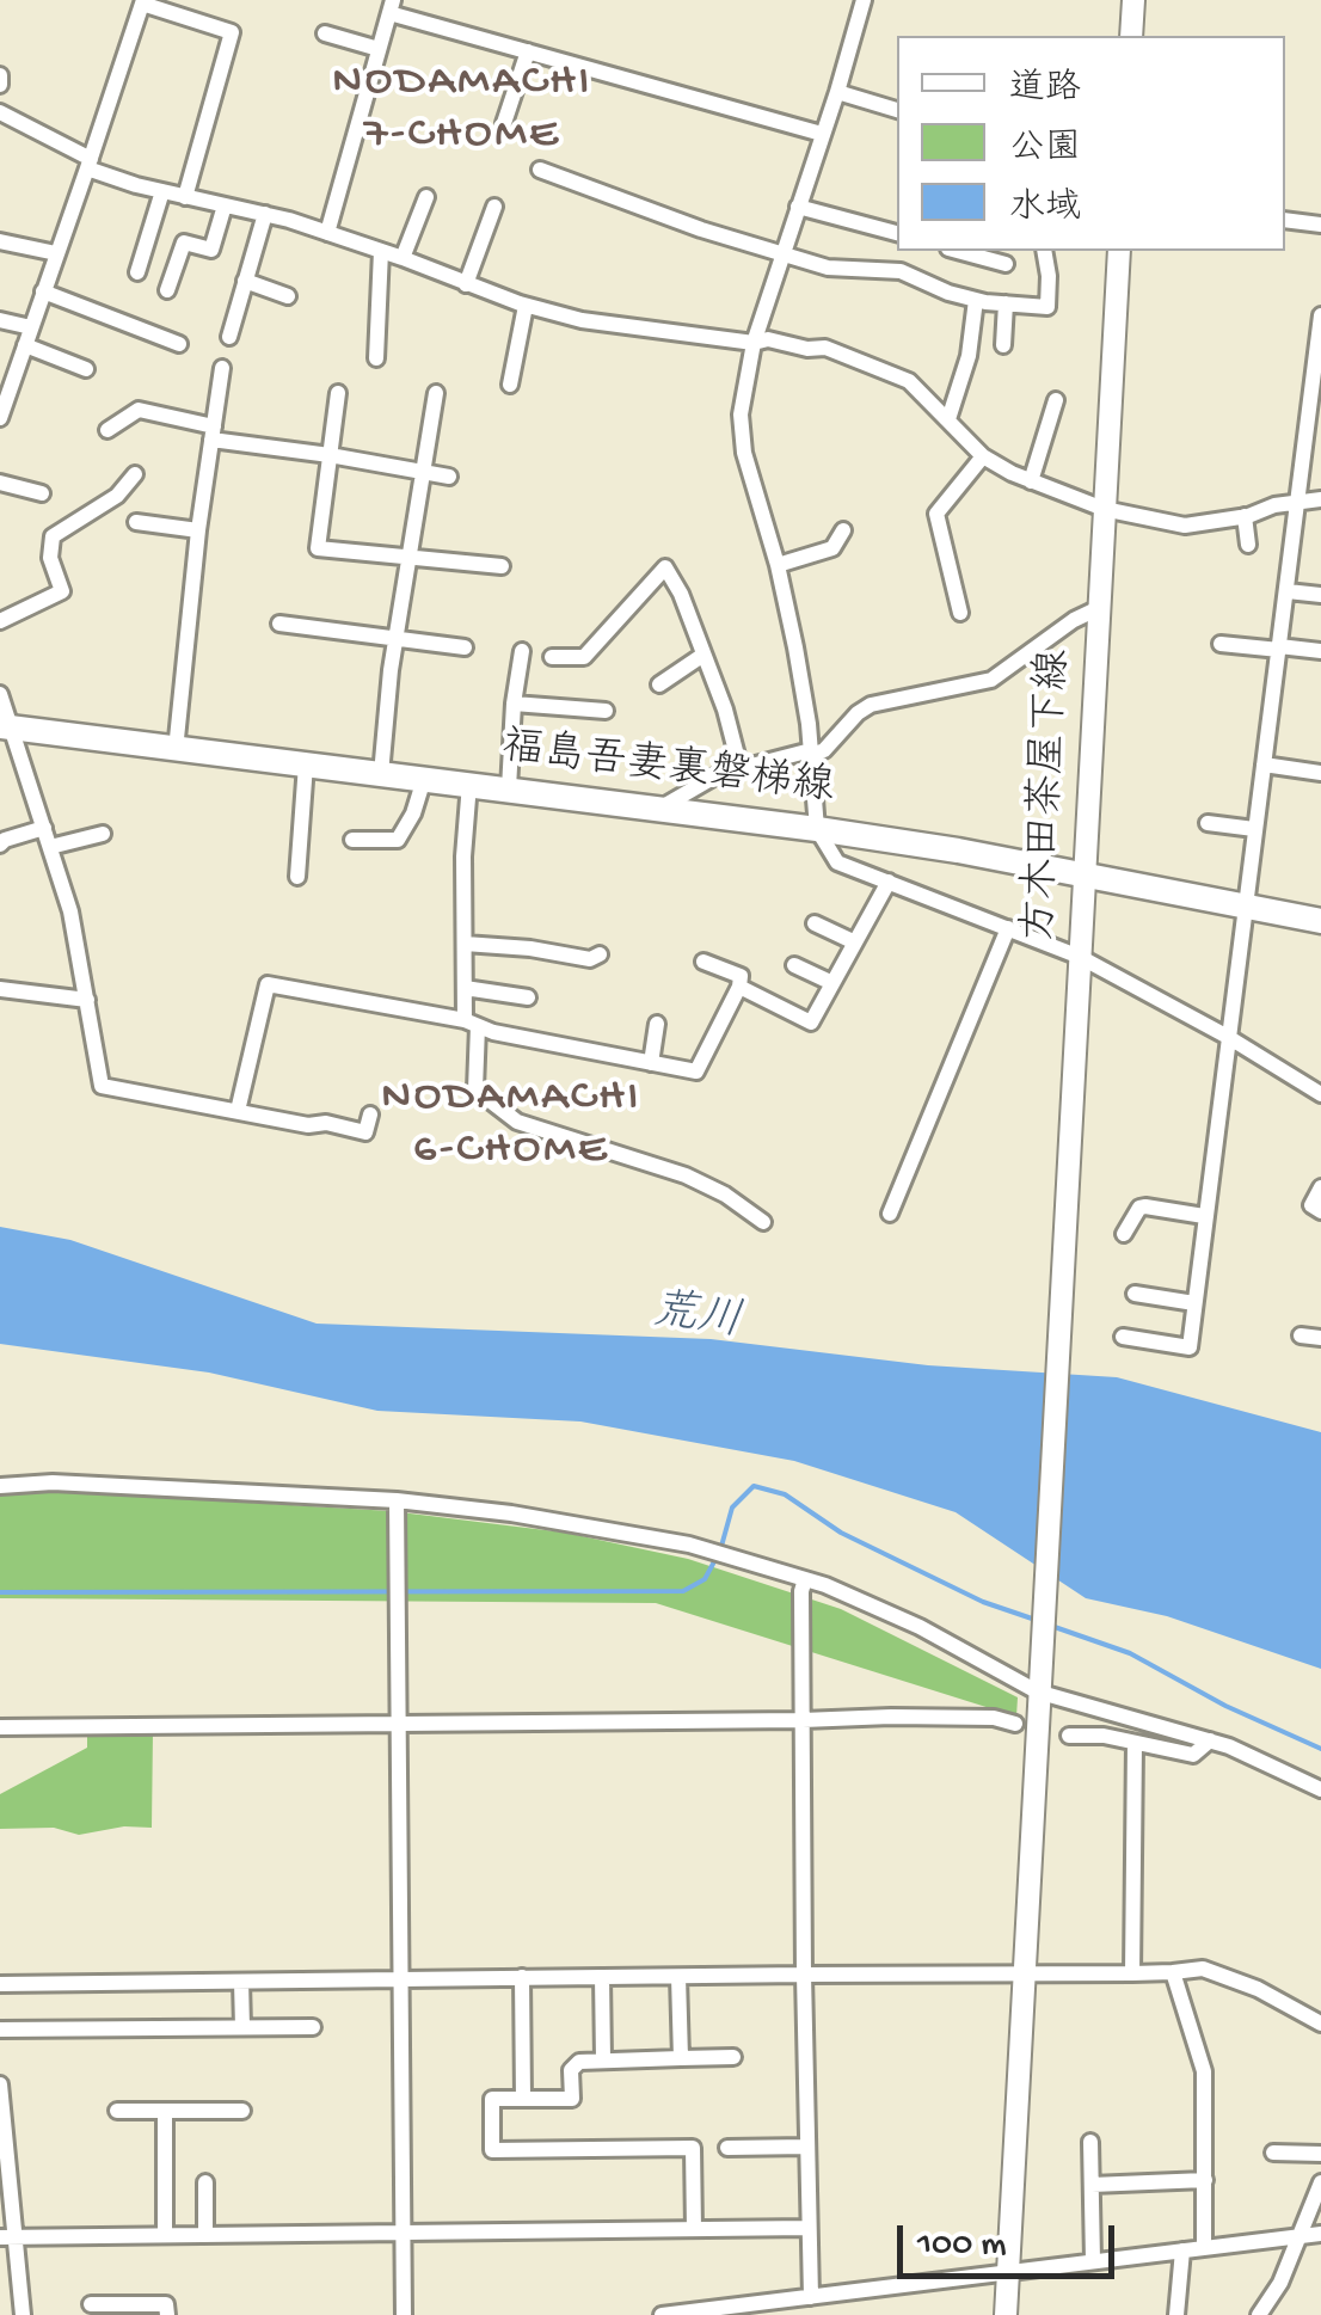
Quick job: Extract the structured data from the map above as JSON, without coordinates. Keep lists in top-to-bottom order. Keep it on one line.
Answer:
{"streets":{"main road":["福島吾妻裏磐梯線"],"street":["方木田茶屋下線"]},"crossings":[["福島吾妻裏磐梯線","方木田茶屋下線"]],"districts":["NODAMACHI 7-CHOME","NODAMACHI 6-CHOME"],"water":["荒川"],"legend":["道路","公園","水域"],"scale_bar":"100 m"}
